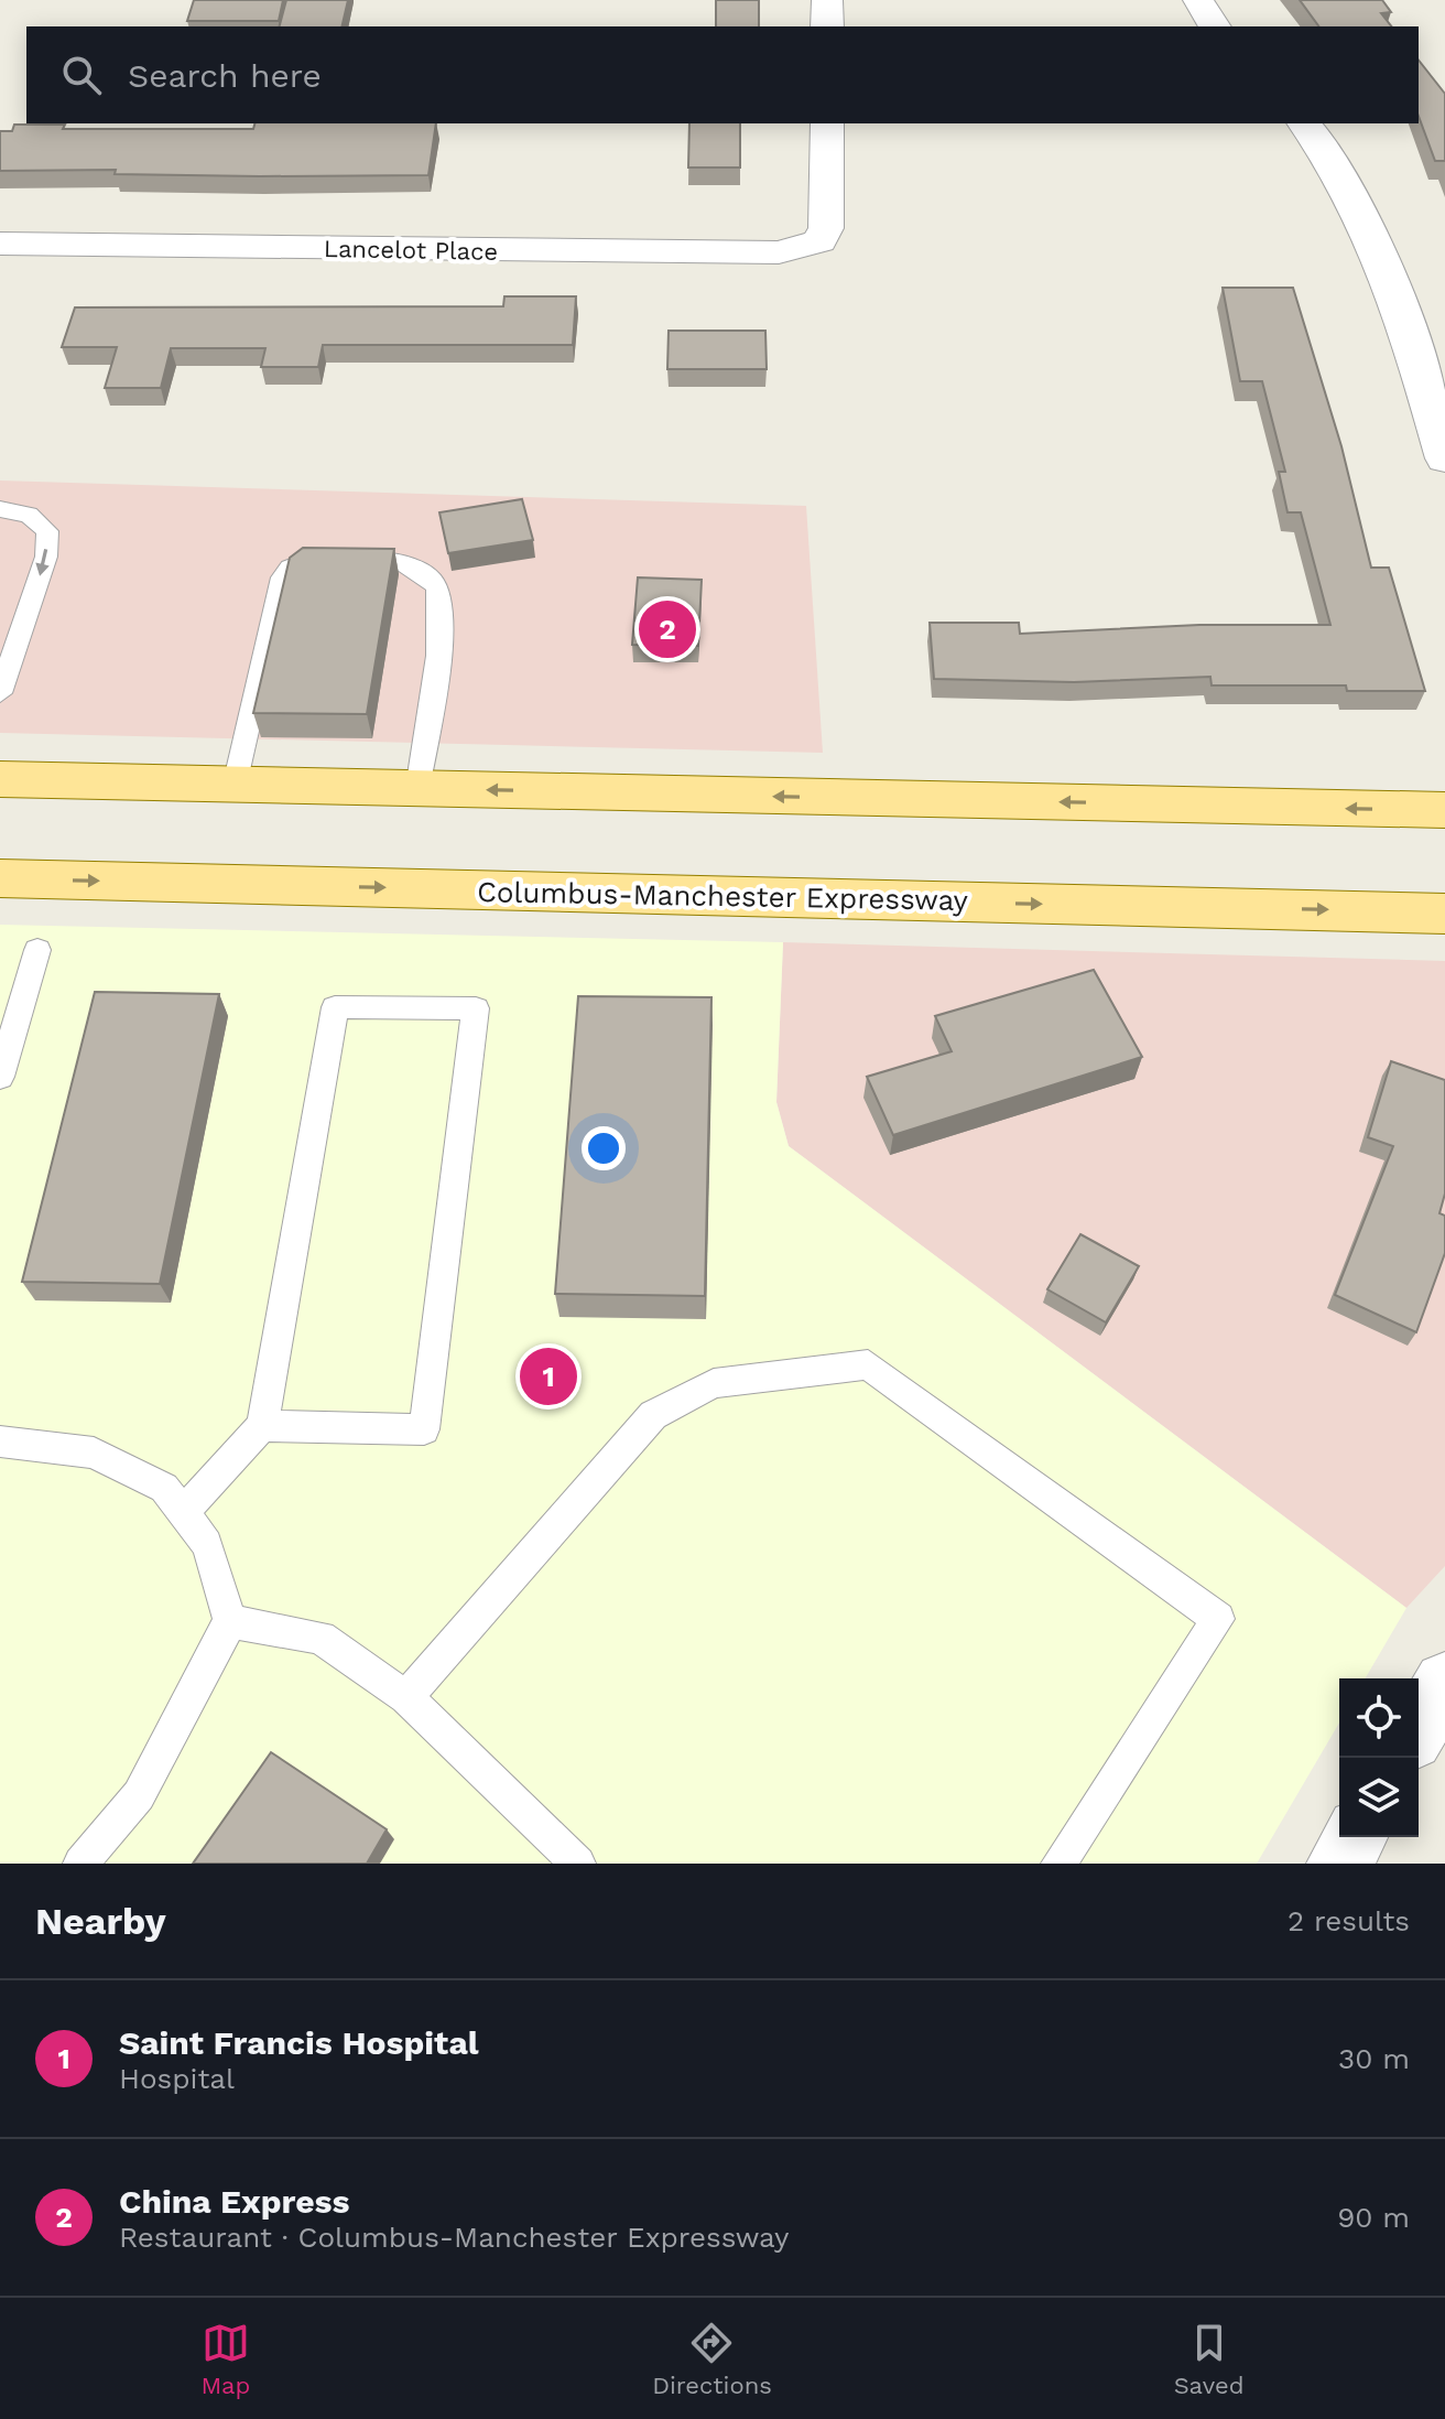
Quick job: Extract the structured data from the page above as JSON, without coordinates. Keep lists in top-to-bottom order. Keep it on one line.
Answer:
{"streets":{"main road":["Columbus-Manchester Expressway"],"street":["Lancelot Place"]},"page":{"search":"Search here","pins":["2","1"],"heading":["Nearby","2 results"],"list":[{"mark":"1","name":"Saint Francis Hospital","note":"Hospital","value":"30 m"},{"mark":"2","name":"China Express","note":"Restaurant · Columbus-Manchester Expressway","value":"90 m"}],"nav":["Map","Directions","Saved"]}}
